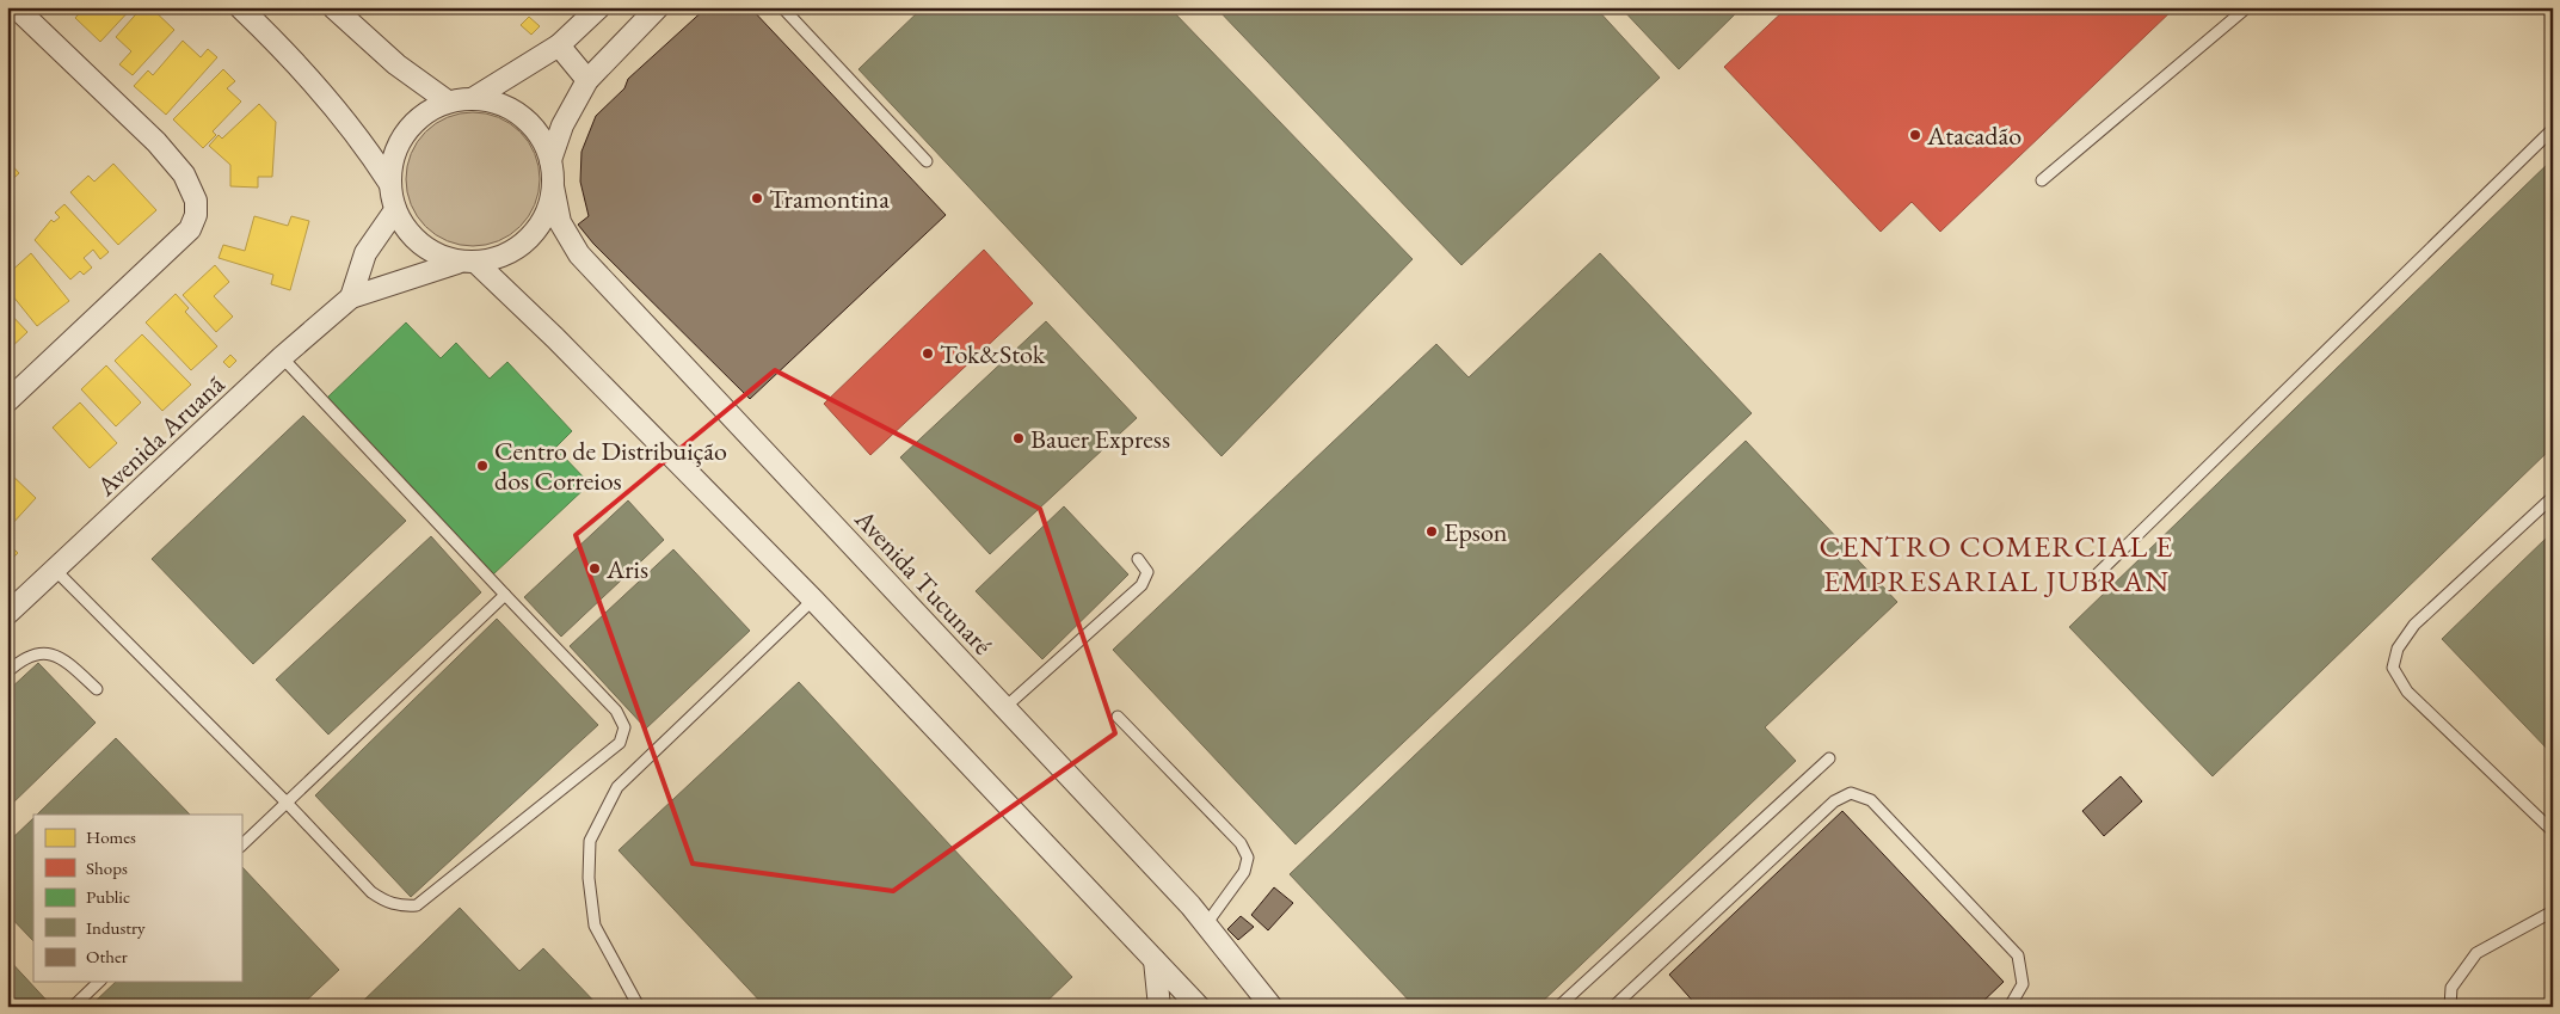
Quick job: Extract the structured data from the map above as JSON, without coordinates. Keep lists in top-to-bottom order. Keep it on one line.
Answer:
{"streets":{"street":["Avenida Aruanã","Avenida Tucunaré"]},"crossings":[["Avenida Aruanã","Avenida Tucunaré"]],"districts":["CENTRO COMERCIAL E EMPRESARIAL JUBRAN"],"places":["Atacadão","Tramontina","Tok&Stok","Bauer Express","Centro de Distribuição dos Correios","Epson","Aris"],"legend":["Homes","Shops","Public","Industry","Other"]}
